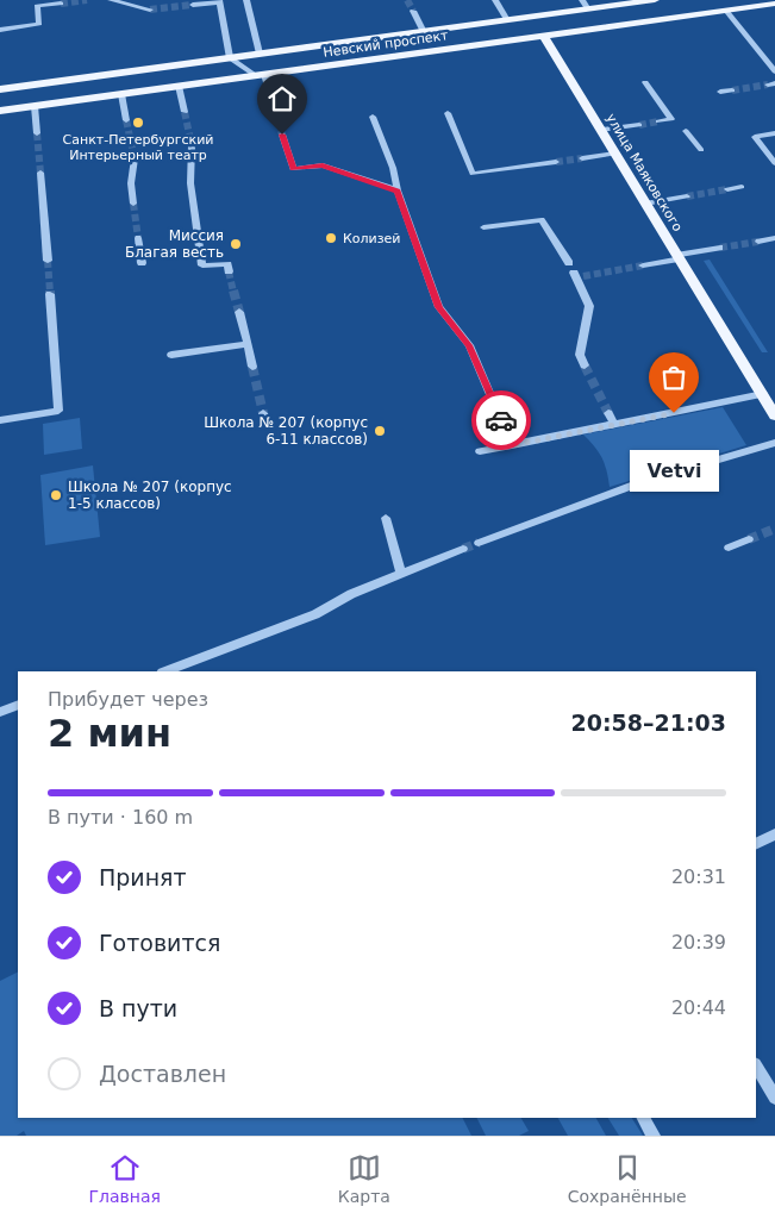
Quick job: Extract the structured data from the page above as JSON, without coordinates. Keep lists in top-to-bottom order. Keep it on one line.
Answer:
{"streets":{"main road":["Невский проспект","улица Маяковского"]},"crossings":[["Невский проспект","улица Маяковского"]],"places":["Санкт-Петербургский Интерьерный театр","Колизей","Миссия Благая весть","Vetvi","Школа № 207 (корпус 6-11 классов)","Школа № 207 (корпус 1-5 классов)"],"page":{"bubble":"Vetvi","heading":["2 мин","Прибудет через","20:58–21:03"],"bar":"В пути · 160 m","list":[["Принят","20:31"],["Готовится","20:39"],["В пути","20:44"],"Доставлен"],"tabs":["Главная","Карта","Сохранённые"]}}
